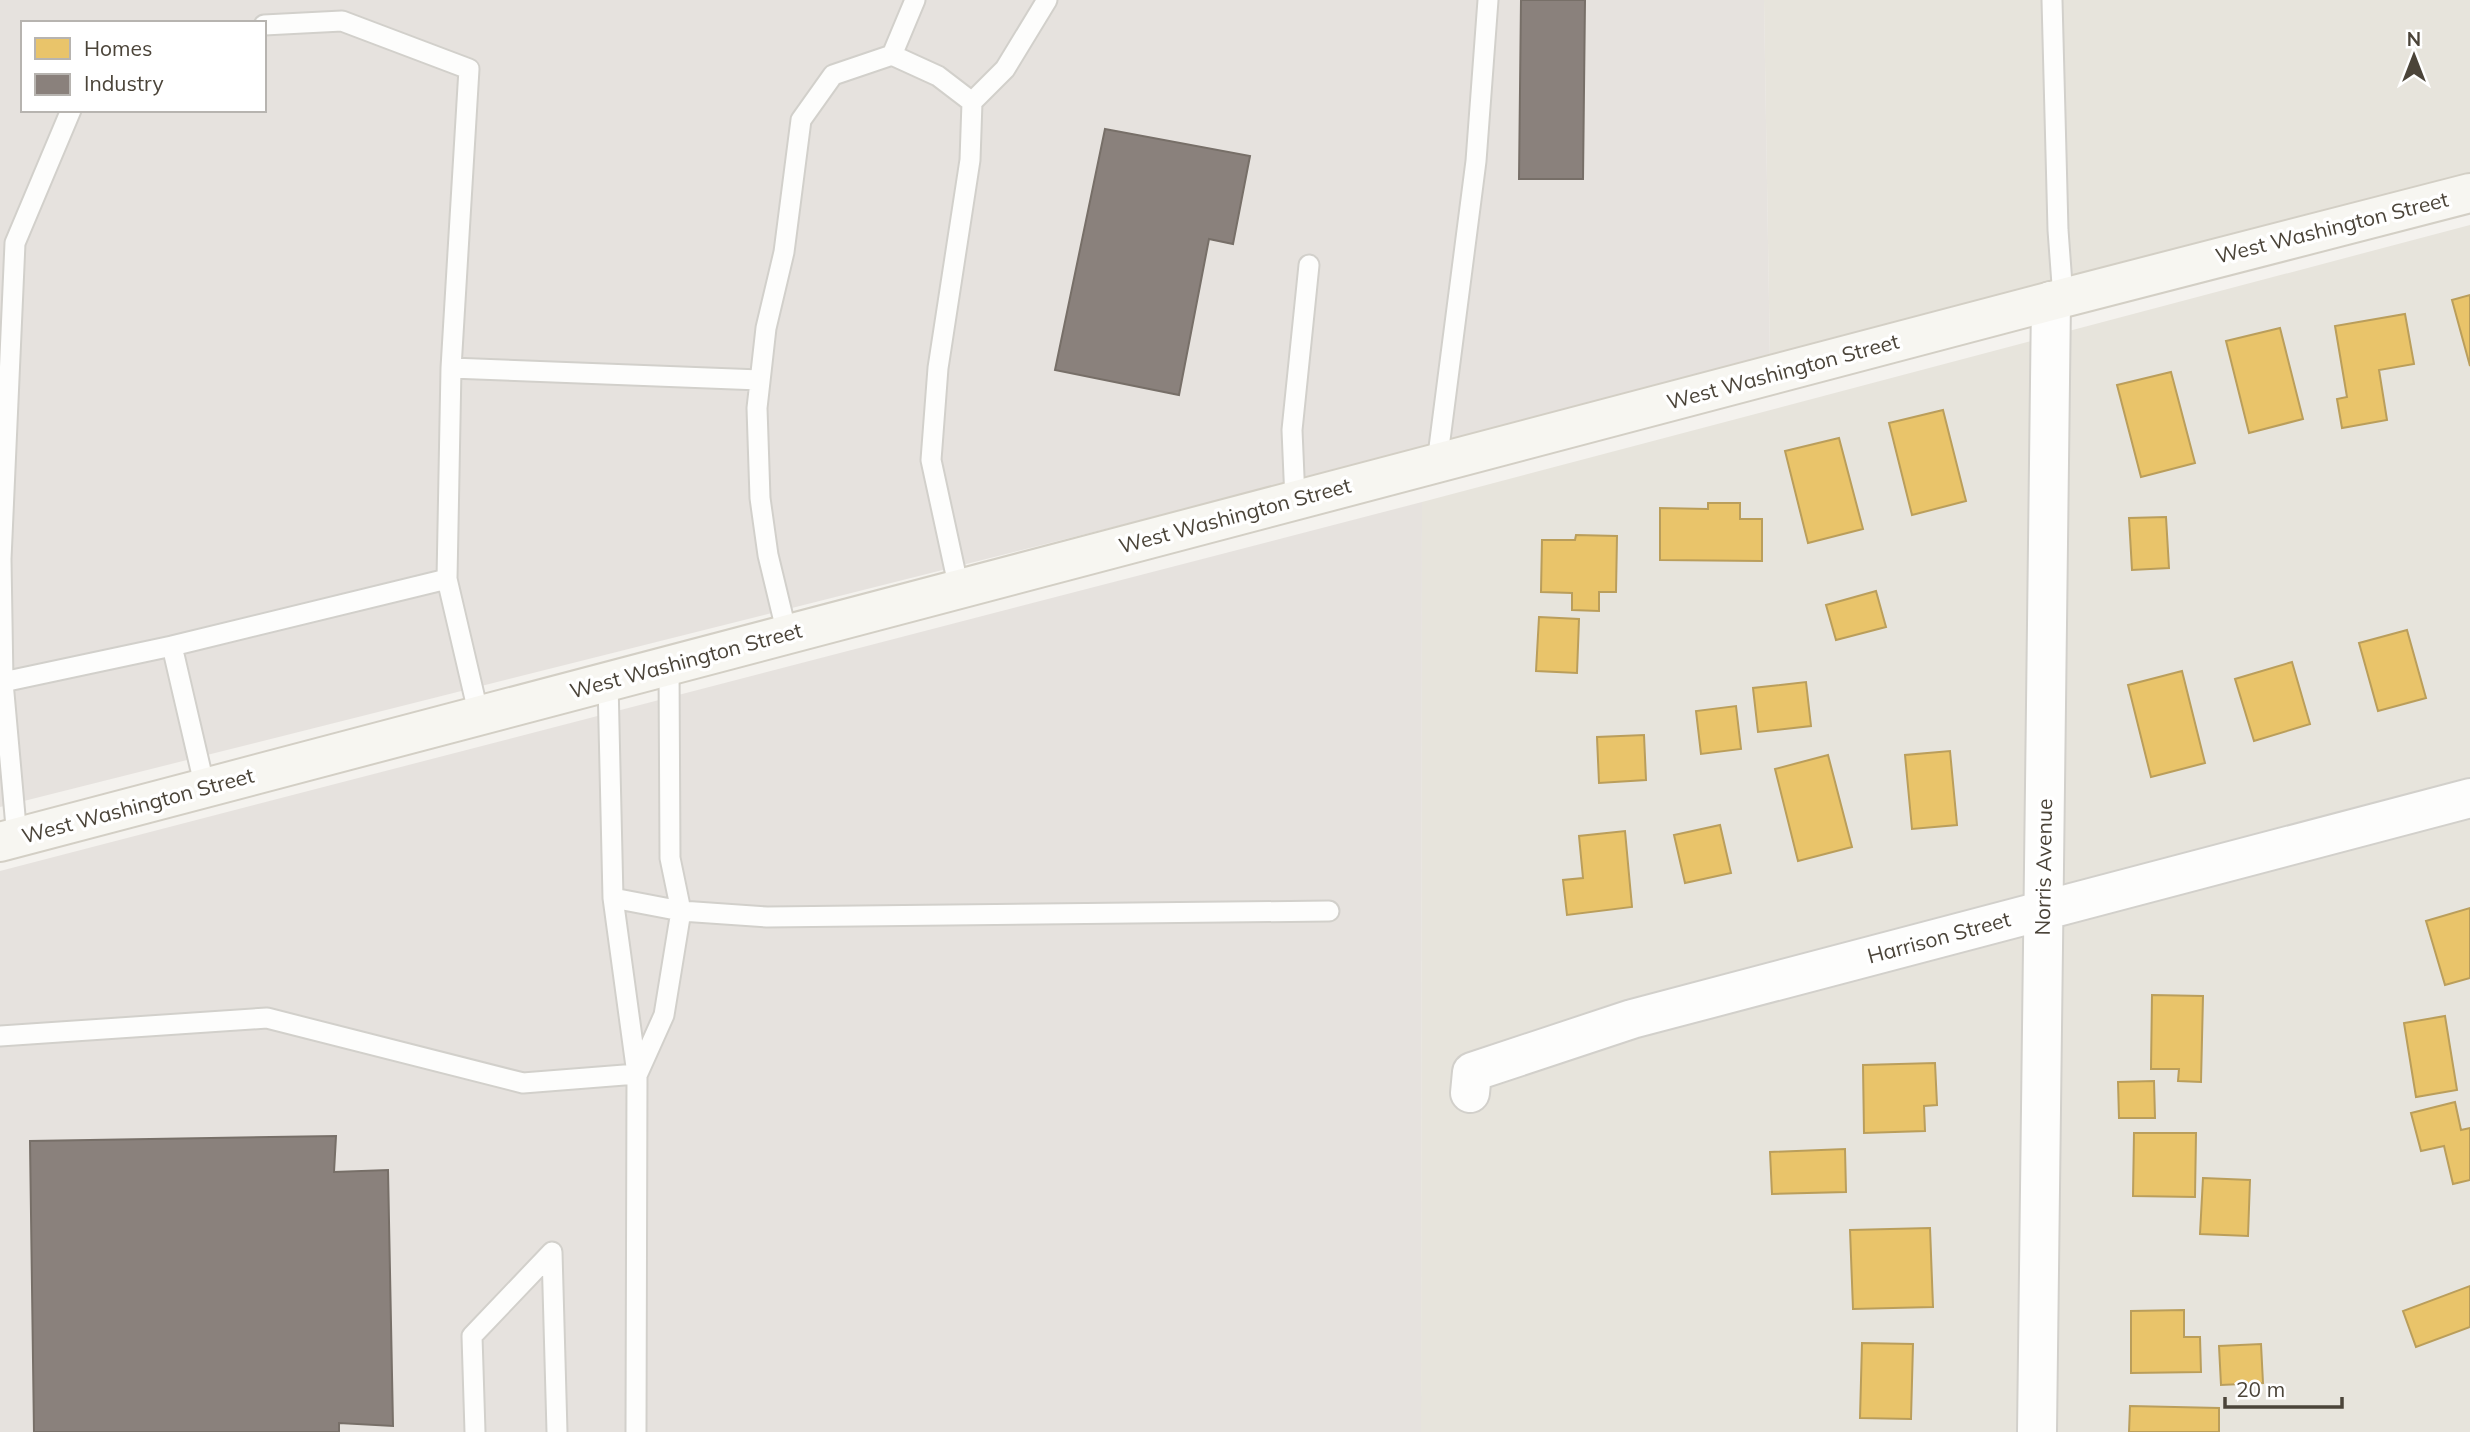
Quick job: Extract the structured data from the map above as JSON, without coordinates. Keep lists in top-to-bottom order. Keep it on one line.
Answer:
{"streets":{"main road":["West Washington Street"],"street":["Norris Avenue","Harrison Street"]},"crossings":[["West Washington Street","Norris Avenue"],["Norris Avenue","Harrison Street"]],"legend":["Homes","Industry"],"scale_bar":"20 m","north":"top"}
